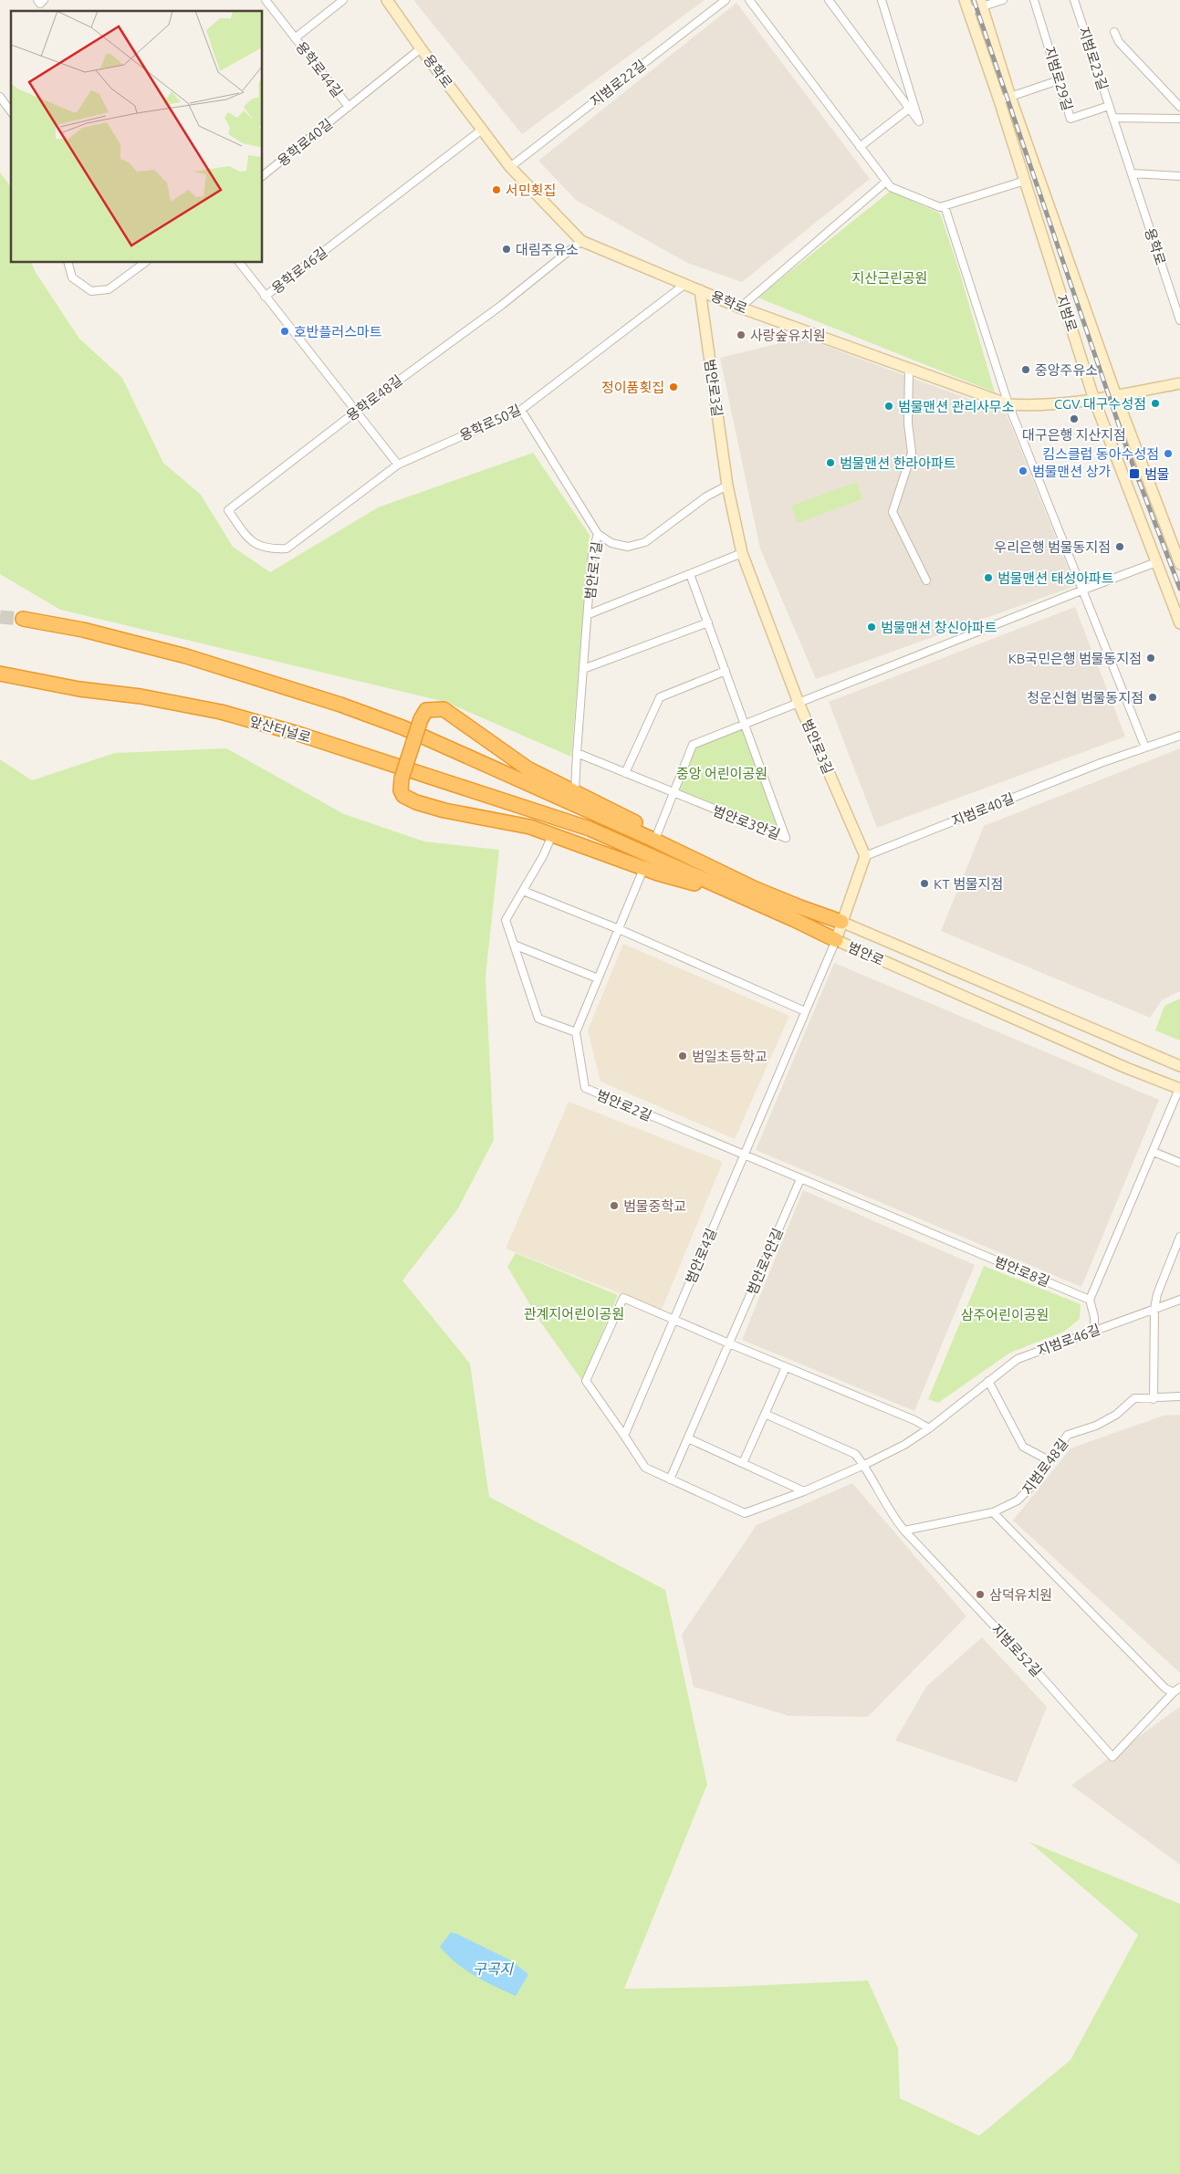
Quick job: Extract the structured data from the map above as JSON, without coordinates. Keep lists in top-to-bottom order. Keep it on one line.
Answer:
{"streets":{"highway":["앞산터널로","범안로"],"main road":["용학로","지범로","범안로3길"],"street":["지범로23길","용학로44길","지범로29길","지범로22길","용학로40길","용학로46길","용학로48길","용학로50길","범안로1길","지범로40길","범안로3안길","범안로2길","범안로4길","범안로4안길","범안로8길","지범로46길","지범로48길","지범로52길"]},"crossings":[["지범로23길","용학로"],["지범로23길","지범로29길"],["용학로44길","용학로40길"],["용학로","지범로22길"],["용학로","용학로40길"],["용학로","용학로46길"],["용학로","지범로"],["용학로","범안로3길"],["용학로","용학로48길"],["용학로","용학로50길"],["용학로46길","용학로48길"],["용학로46길","용학로50길"],["범안로3길","지범로40길"],["용학로48길","용학로50길"],["용학로50길","범안로1길"],["범안로1길","범안로3안길"],["앞산터널로","범안로"],["범안로","범안로4길"],["범안로2길","범안로4길"],["범안로2길","범안로8길"],["범안로4길","범안로8길"],["범안로4안길","범안로8길"],["범안로4안길","지범로46길"],["지범로46길","지범로52길"],["지범로48길","지범로52길"]],"water":["구곡지"],"parks":["지산근린공원","중앙 어린이공원","관계지어린이공원","삼주어린이공원"],"places":{"other":["서민횟집","대림주유소","호반플러스마트","사랑숲유치원","중앙주유소","정이품횟집","CGV 대구수성점","범물맨션 관리사무소","대구은행 지산지점","킴스클럽 동아수성점","범물맨션 한라아파트","범물맨션 상가","우리은행 범물동지점","범물맨션 태성아파트","범물맨션 창신아파트","KB국민은행 범물동지점","청운신협 범물동지점","KT 범물지점","범일초등학교","범물중학교","삼덕유치원"],"transit":["범물"]}}
